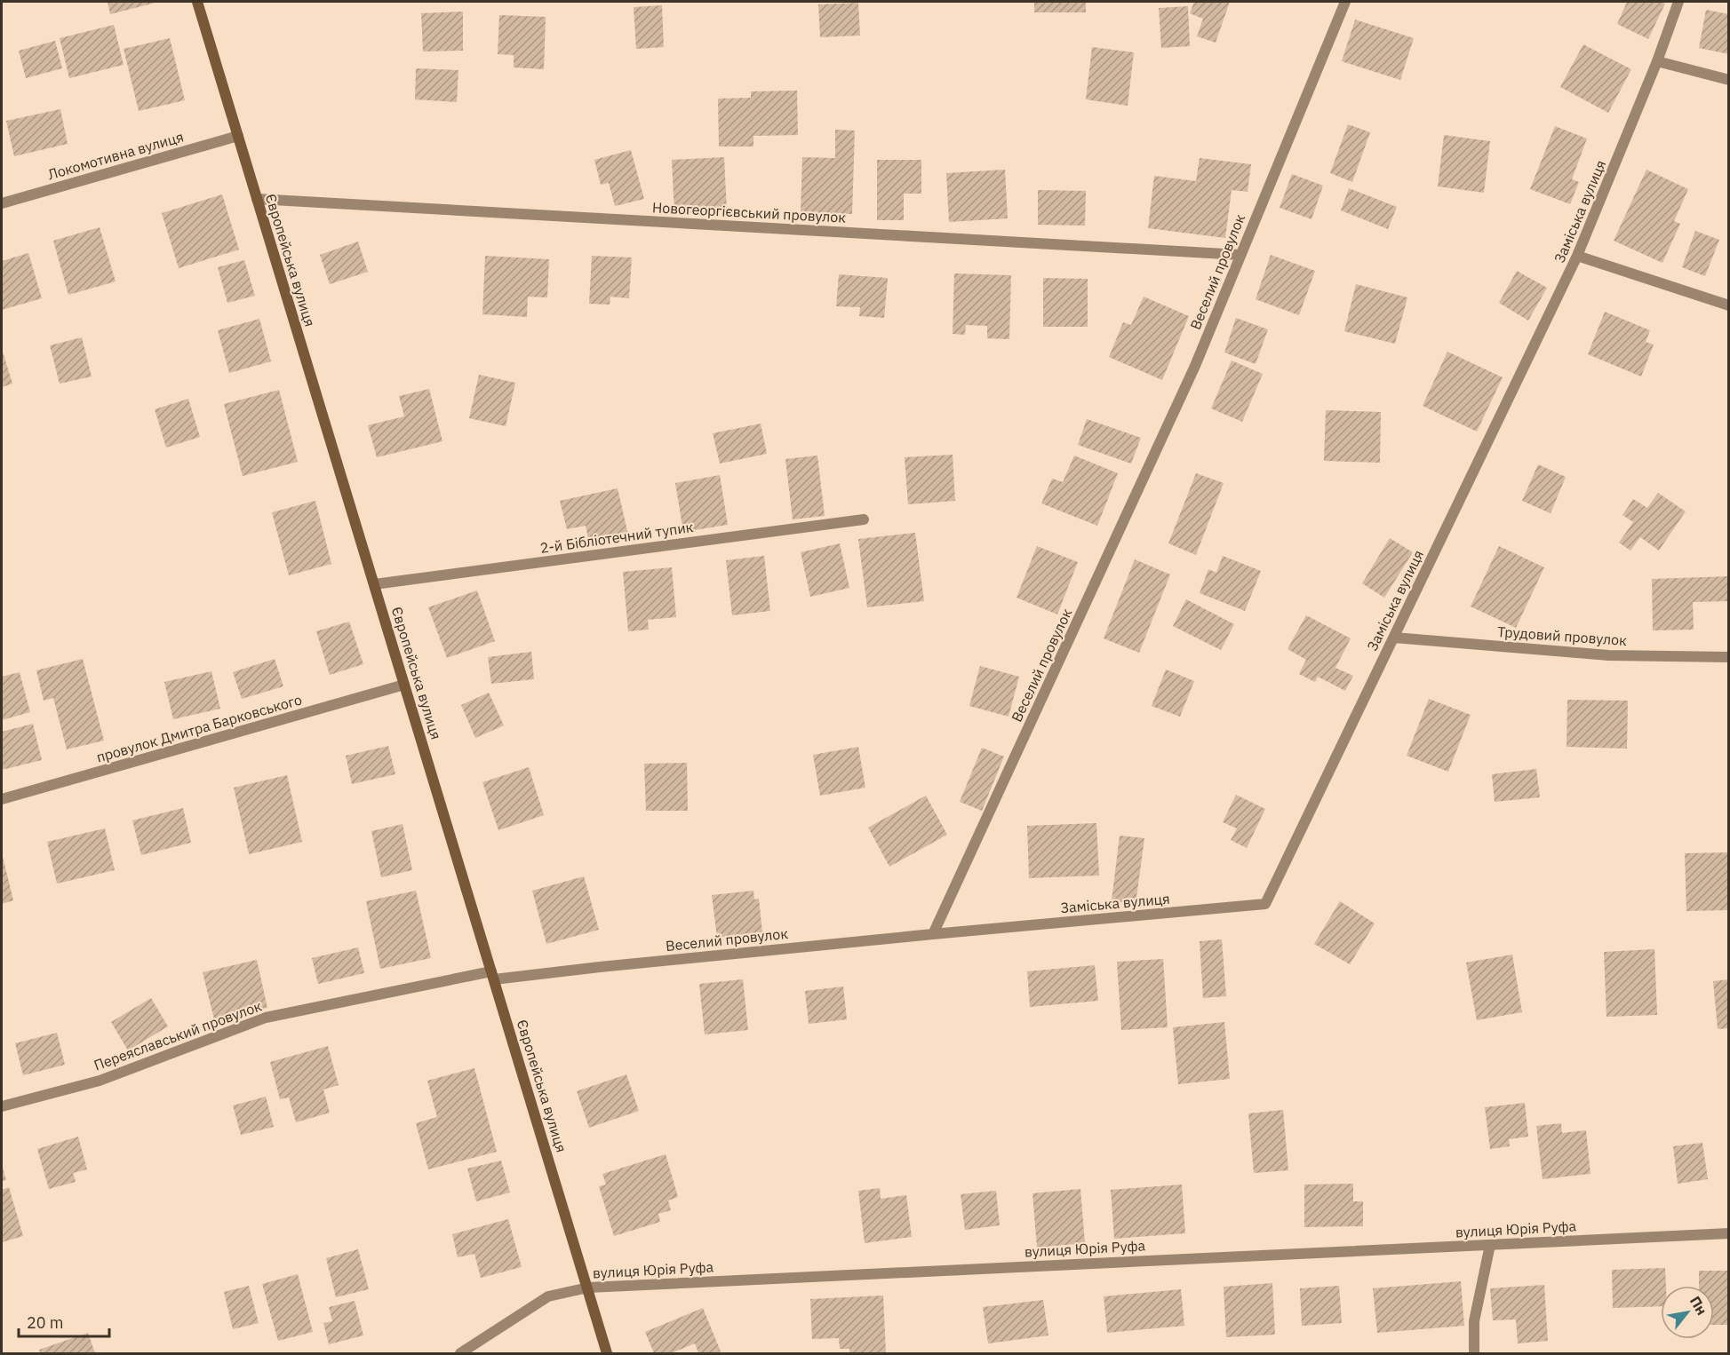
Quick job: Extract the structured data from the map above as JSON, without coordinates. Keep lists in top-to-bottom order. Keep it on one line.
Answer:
{"streets":{"street":["Локомотивна вулиця","Заміська вулиця","Новогеоргієвський провулок","Європейська вулиця","Веселий провулок","2-й Бібліотечний тупик","Трудовий провулок","провулок Дмитра Барковського","Переяславський провулок","вулиця Юрія Руфа"]},"crossings":[["Локомотивна вулиця","Європейська вулиця"],["Заміська вулиця","Веселий провулок"],["Заміська вулиця","Трудовий провулок"],["Новогеоргієвський провулок","Європейська вулиця"],["Новогеоргієвський провулок","Веселий провулок"],["Європейська вулиця","Веселий провулок"],["Європейська вулиця","2-й Бібліотечний тупик"],["Європейська вулиця","провулок Дмитра Барковського"],["Європейська вулиця","Переяславський провулок"],["Європейська вулиця","вулиця Юрія Руфа"],["Веселий провулок","Переяславський провулок"]],"scale_bar":"20 m","north":"top right"}
